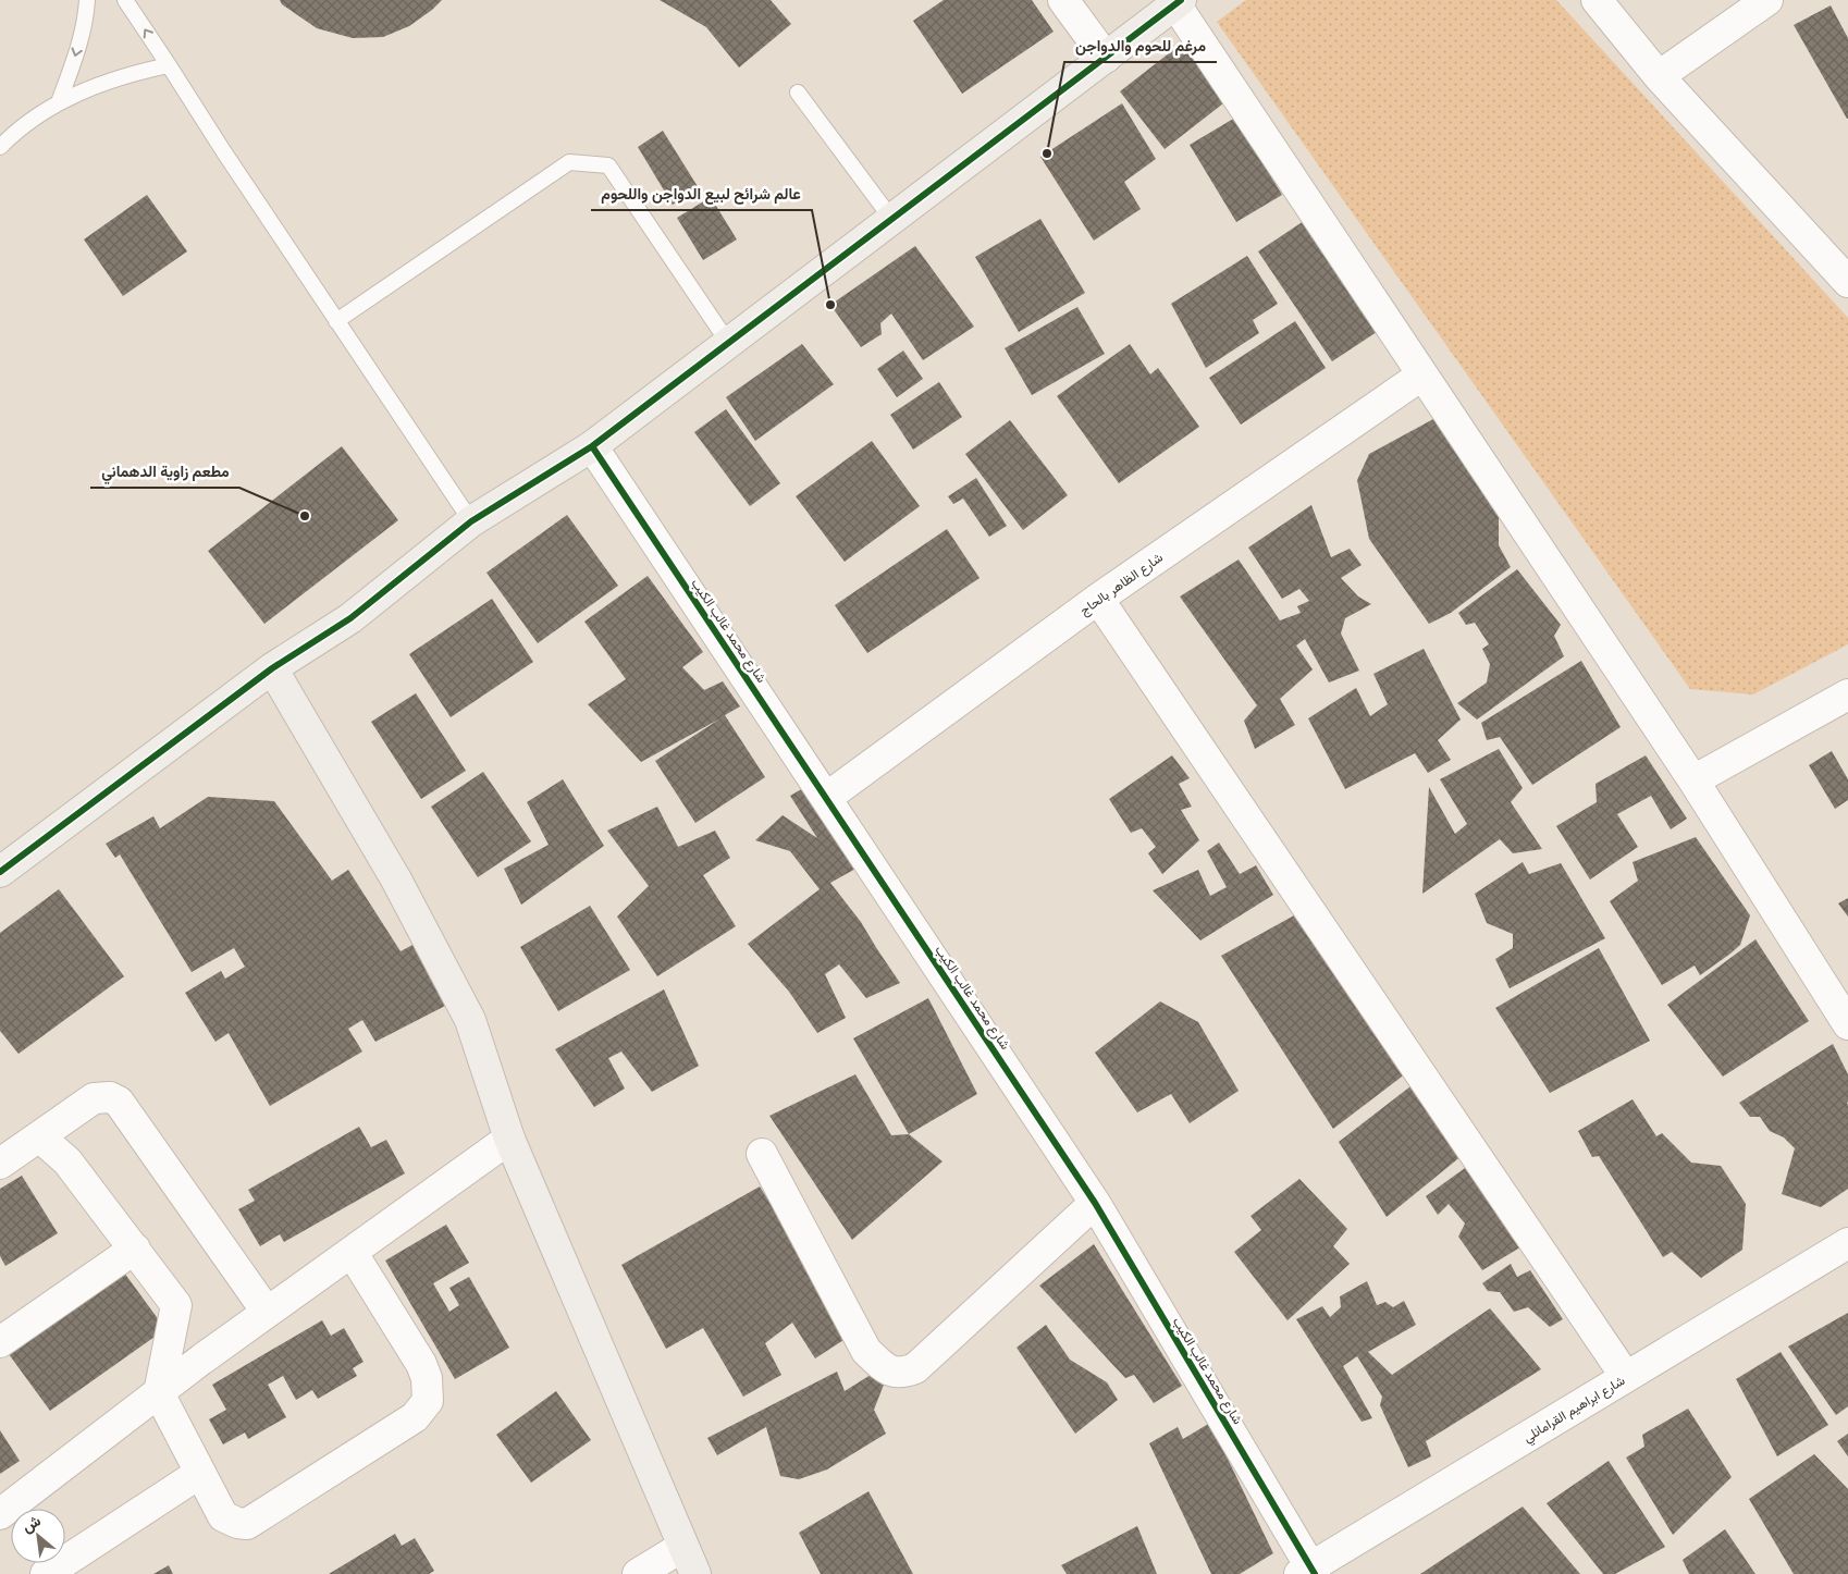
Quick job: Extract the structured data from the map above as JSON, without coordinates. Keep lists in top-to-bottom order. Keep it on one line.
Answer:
{"streets":{"street":["شارع الظاهر بالحاج","شارع محمد غالب الكيب","شارع ابراهيم القرامانلي"]},"crossings":[["شارع الظاهر بالحاج","شارع محمد غالب الكيب"],["شارع محمد غالب الكيب","شارع ابراهيم القرامانلي"]],"places":["مرغم للحوم والدواجن","عالم شرائح لبيع الدواجن واللحوم","مطعم زاوية الدهماني"],"north":"top left"}
